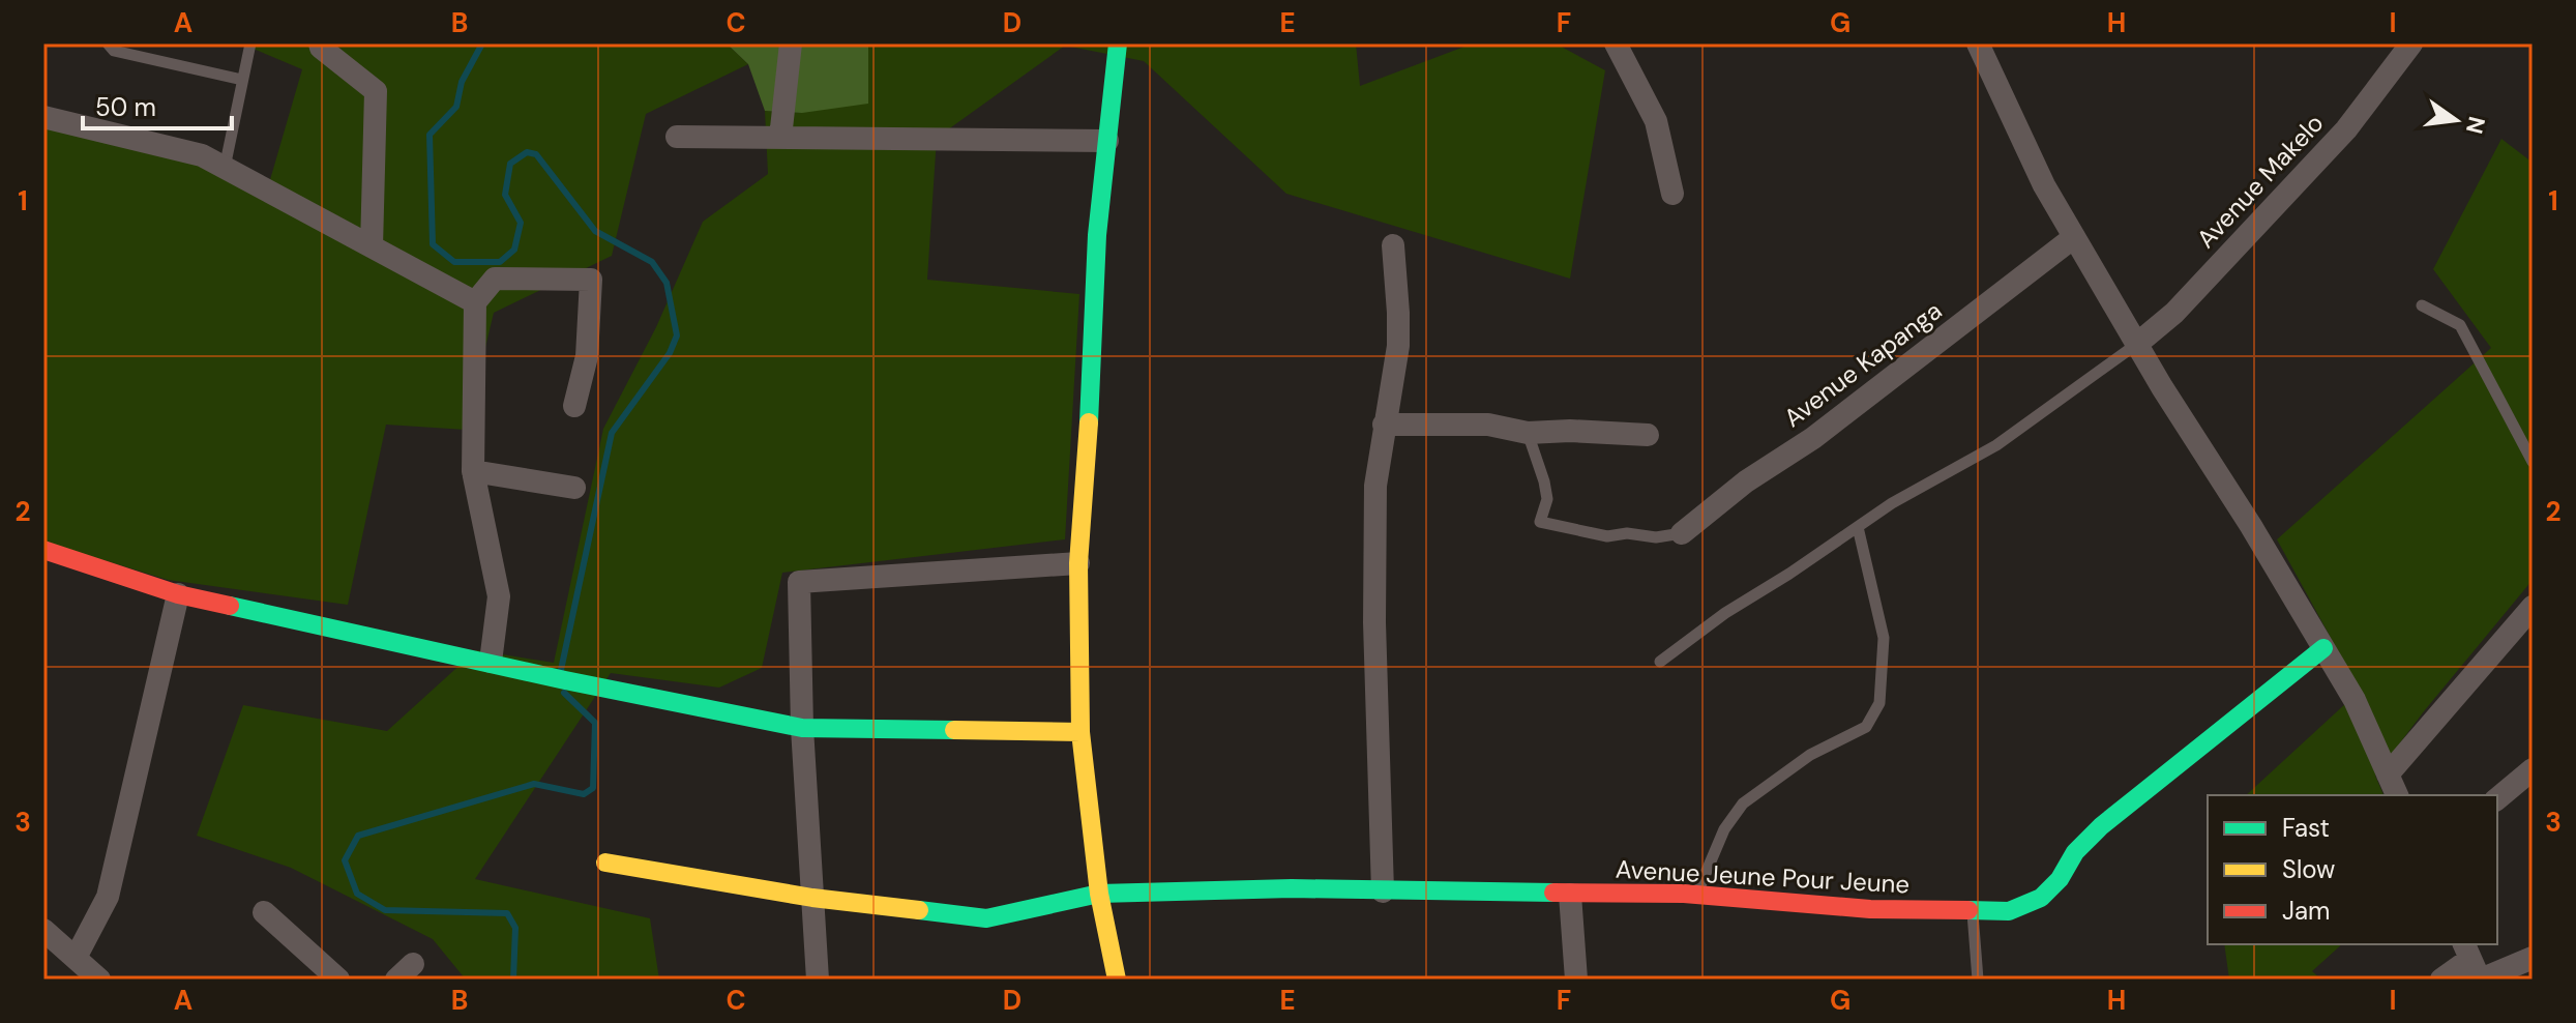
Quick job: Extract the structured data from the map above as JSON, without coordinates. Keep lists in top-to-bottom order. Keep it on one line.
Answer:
{"streets":{"street":["Avenue Makelo","Avenue Kapanga","Avenue Jeune Pour Jeune"]},"legend":["Fast","Slow","Jam"],"scale_bar":"50 m","north":"right","grid":{"columns":["A","B","C","D","E","F","G","H","I"],"rows":["1","2","3"]}}
